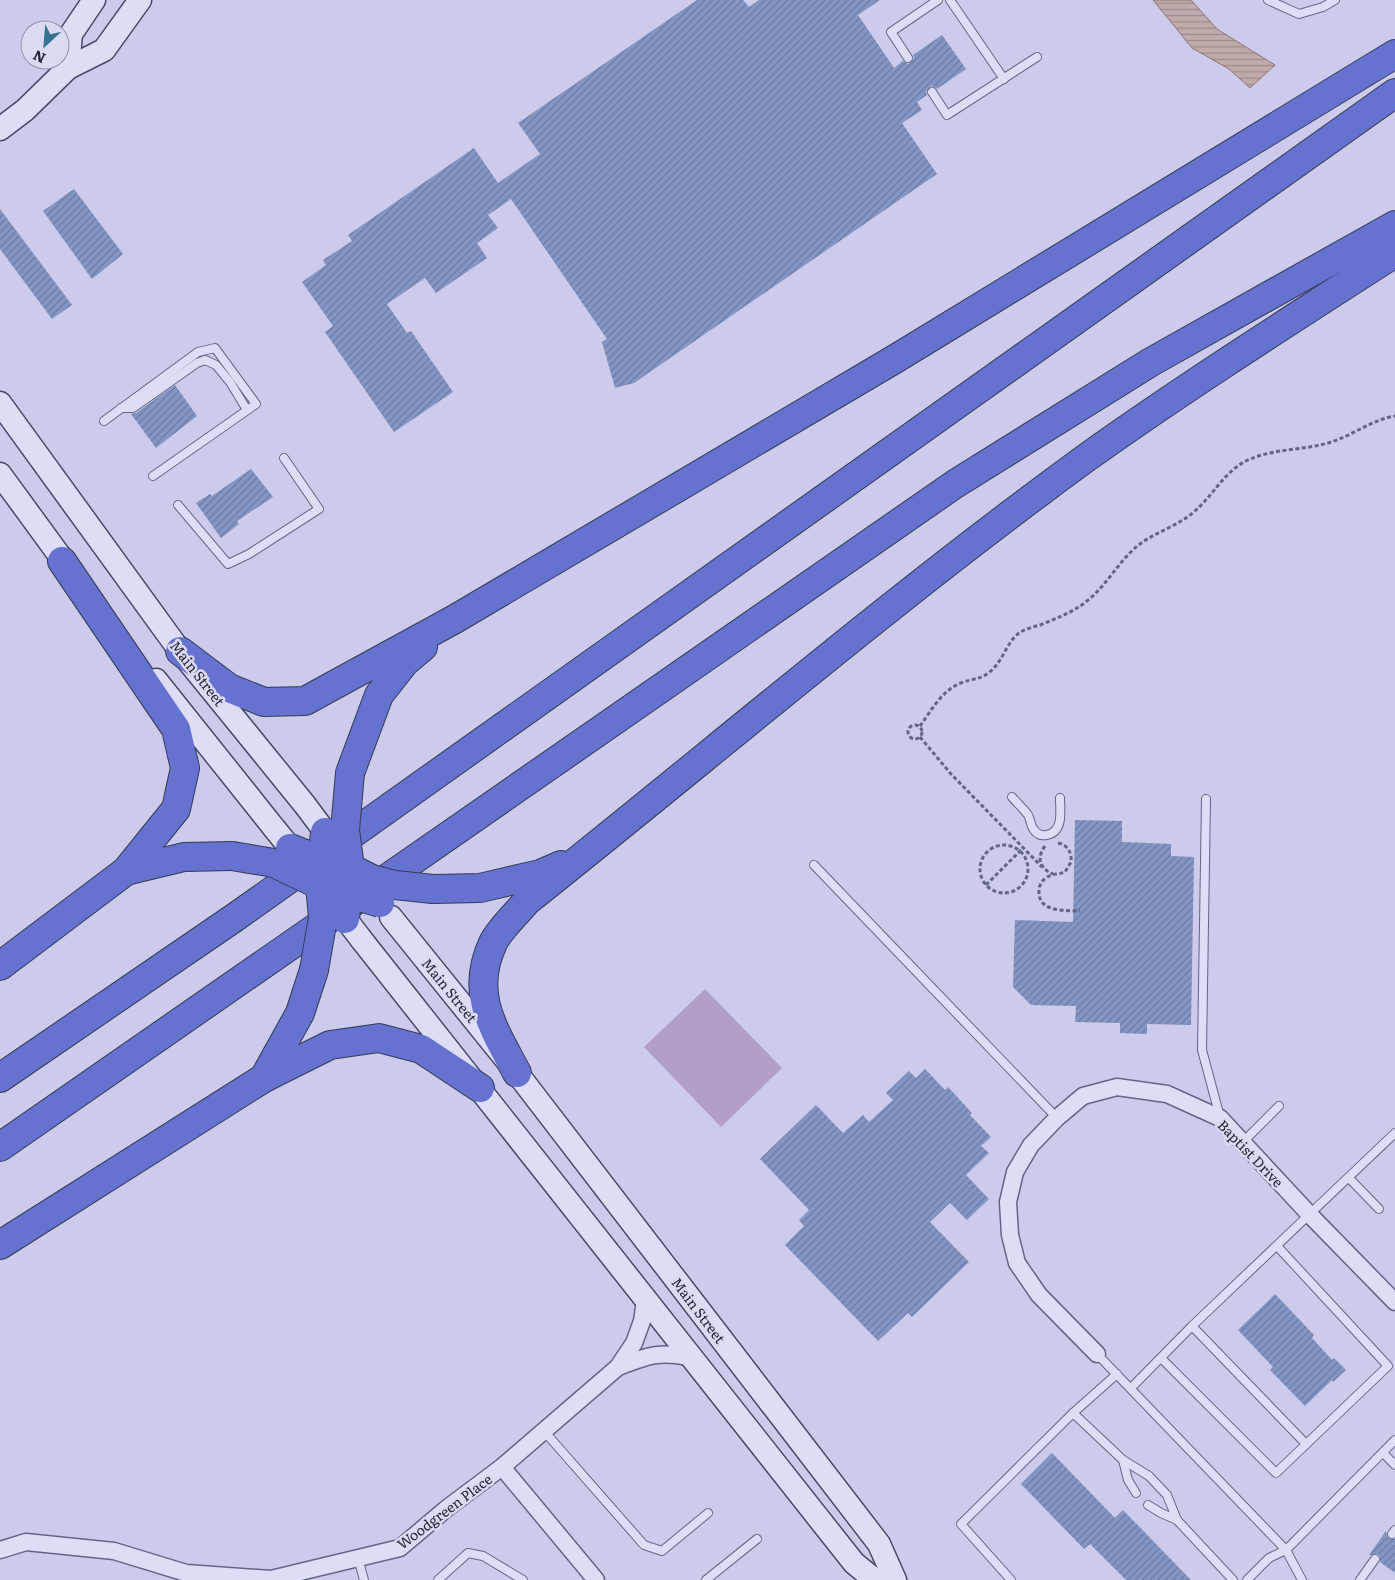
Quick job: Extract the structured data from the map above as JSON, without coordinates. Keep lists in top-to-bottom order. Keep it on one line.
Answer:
{"streets":{"main road":["Main Street"],"street":["Baptist Drive","Woodgreen Place"]},"north":"bottom left"}
